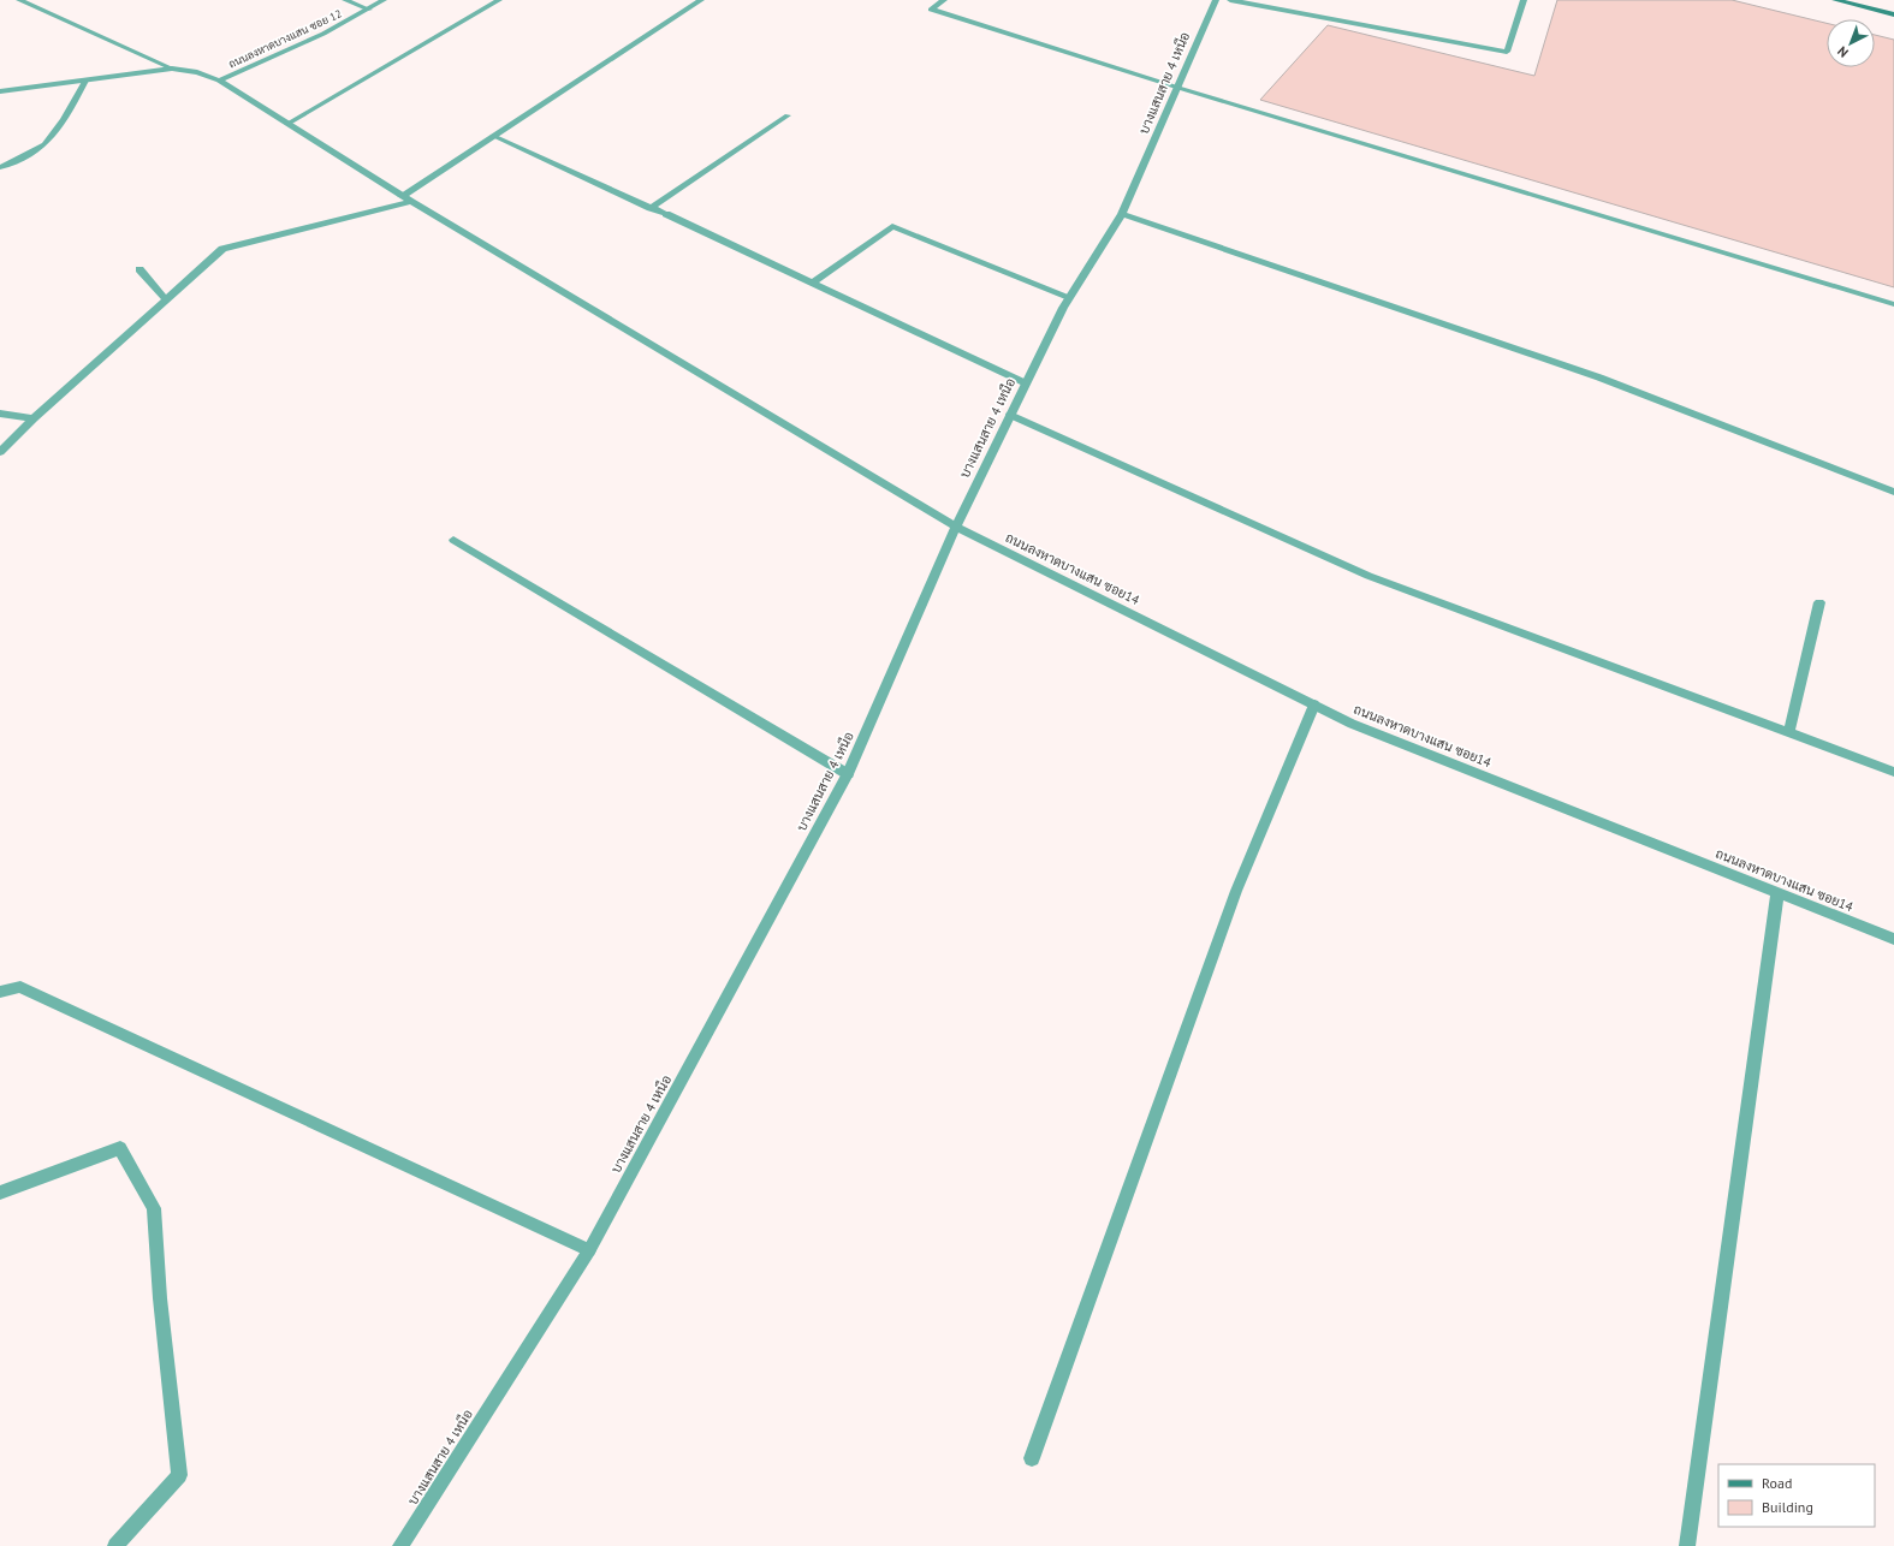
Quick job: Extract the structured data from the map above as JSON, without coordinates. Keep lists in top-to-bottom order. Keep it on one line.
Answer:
{"streets":{"street":["ถนนลงหาดบางแสน ซอย 12","บางแสนสาย 4 เหนือ","ถนนลงหาดบางแสน ซอย14"]},"crossings":[["ถนนลงหาดบางแสน ซอย 12","ถนนลงหาดบางแสน ซอย14"],["บางแสนสาย 4 เหนือ","ถนนลงหาดบางแสน ซอย14"]],"legend":["Road","Building"],"north":"bottom left"}
